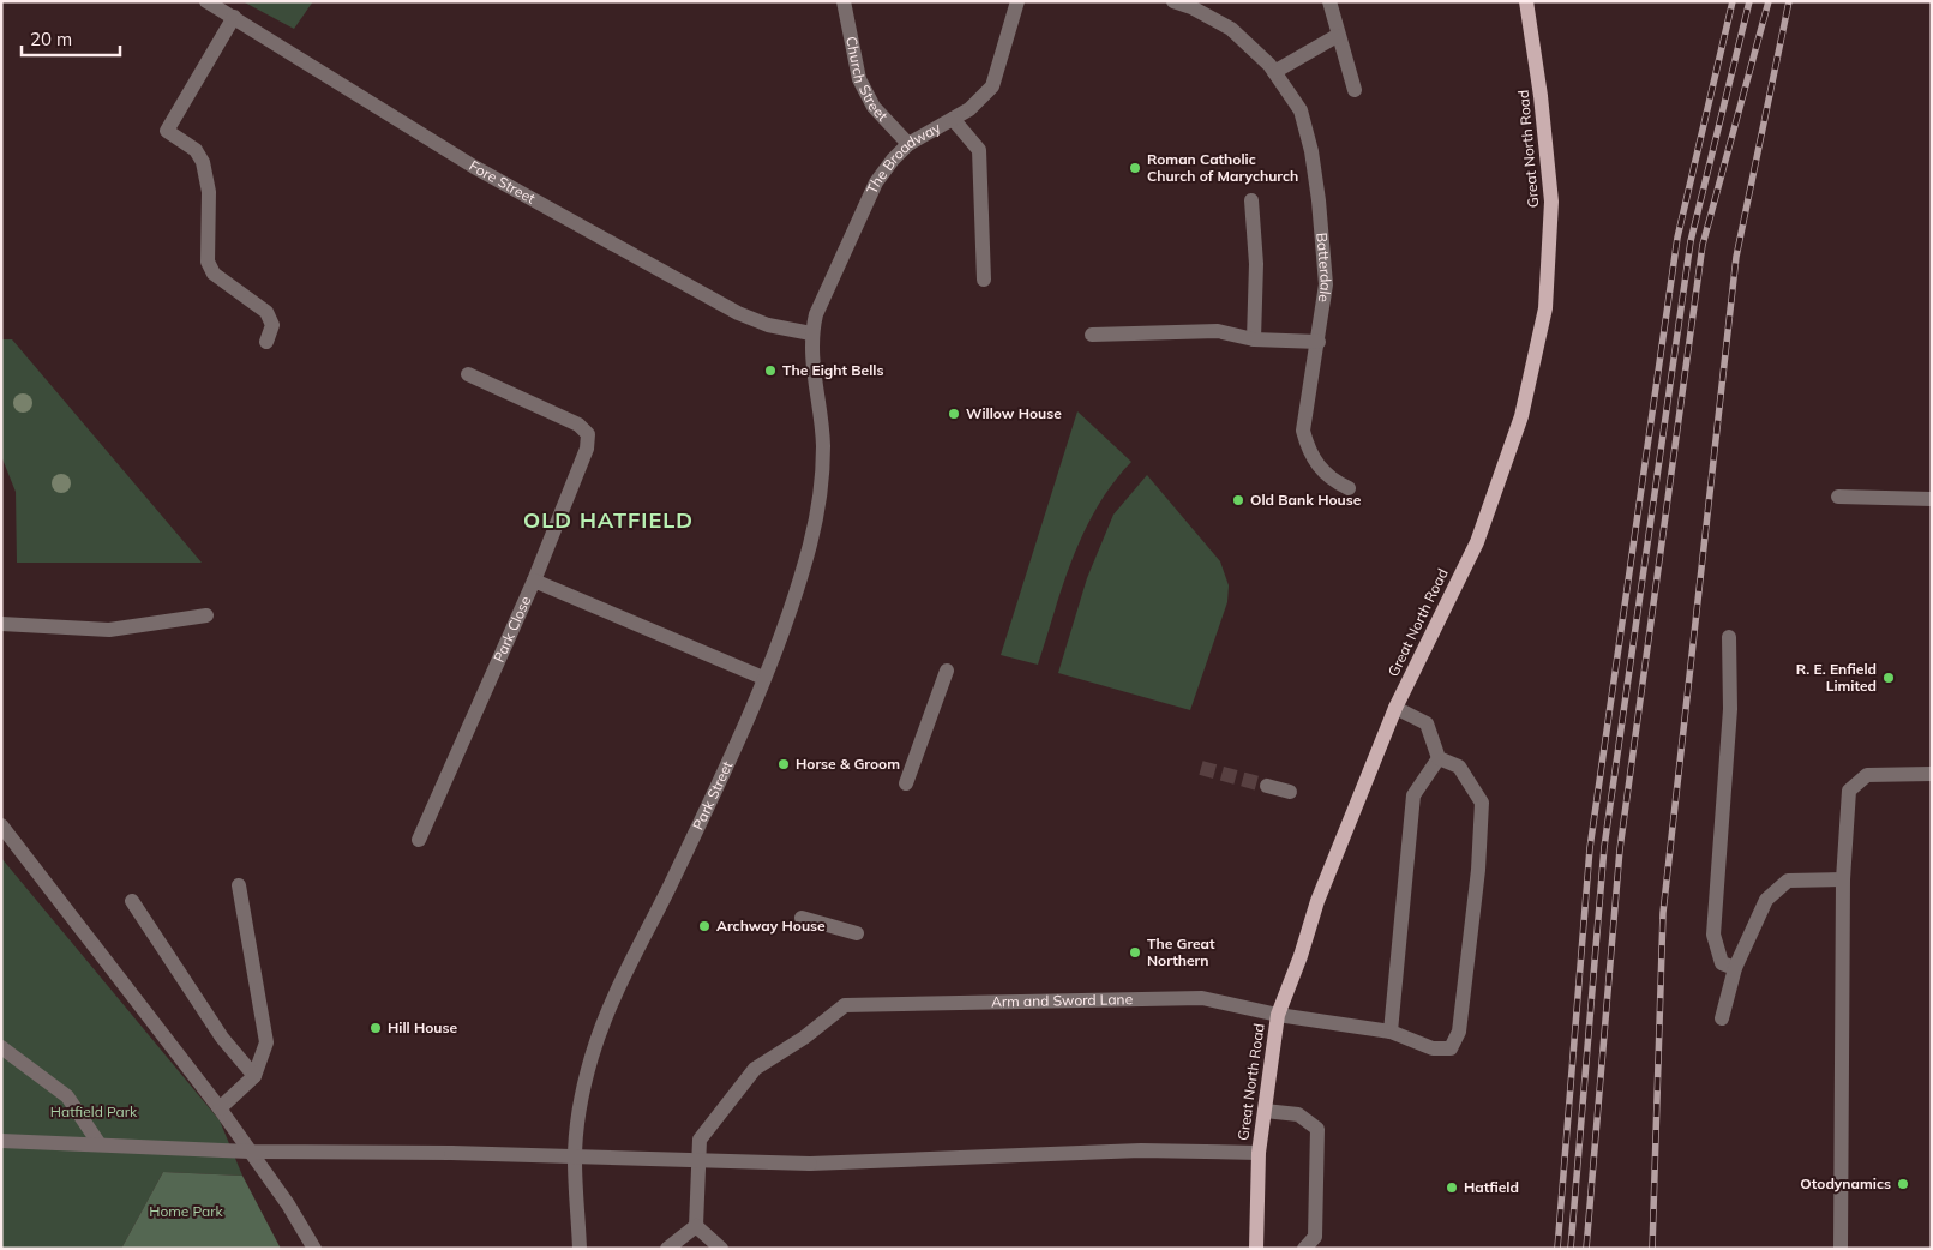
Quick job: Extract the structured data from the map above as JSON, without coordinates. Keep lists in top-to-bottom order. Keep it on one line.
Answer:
{"streets":{"main road":["Great North Road"],"street":["Church Street","The Broadway","Fore Street","Batterdale","Park Close","Park Street","Arm and Sword Lane"]},"crossings":[["Church Street","The Broadway"],["Great North Road","Arm and Sword Lane"],["The Broadway","Fore Street"],["The Broadway","Park Street"],["Fore Street","Park Street"],["Park Close","Park Street"]],"districts":["OLD HATFIELD"],"parks":["Hatfield Park","Home Park"],"places":["Roman Catholic Church of Marychurch","The Eight Bells","Willow House","Old Bank House","R. E. Enfield Limited","Horse & Groom","Archway House","The Great Northern","Hill House","Otodynamics","Hatfield"],"scale_bar":"20 m"}
